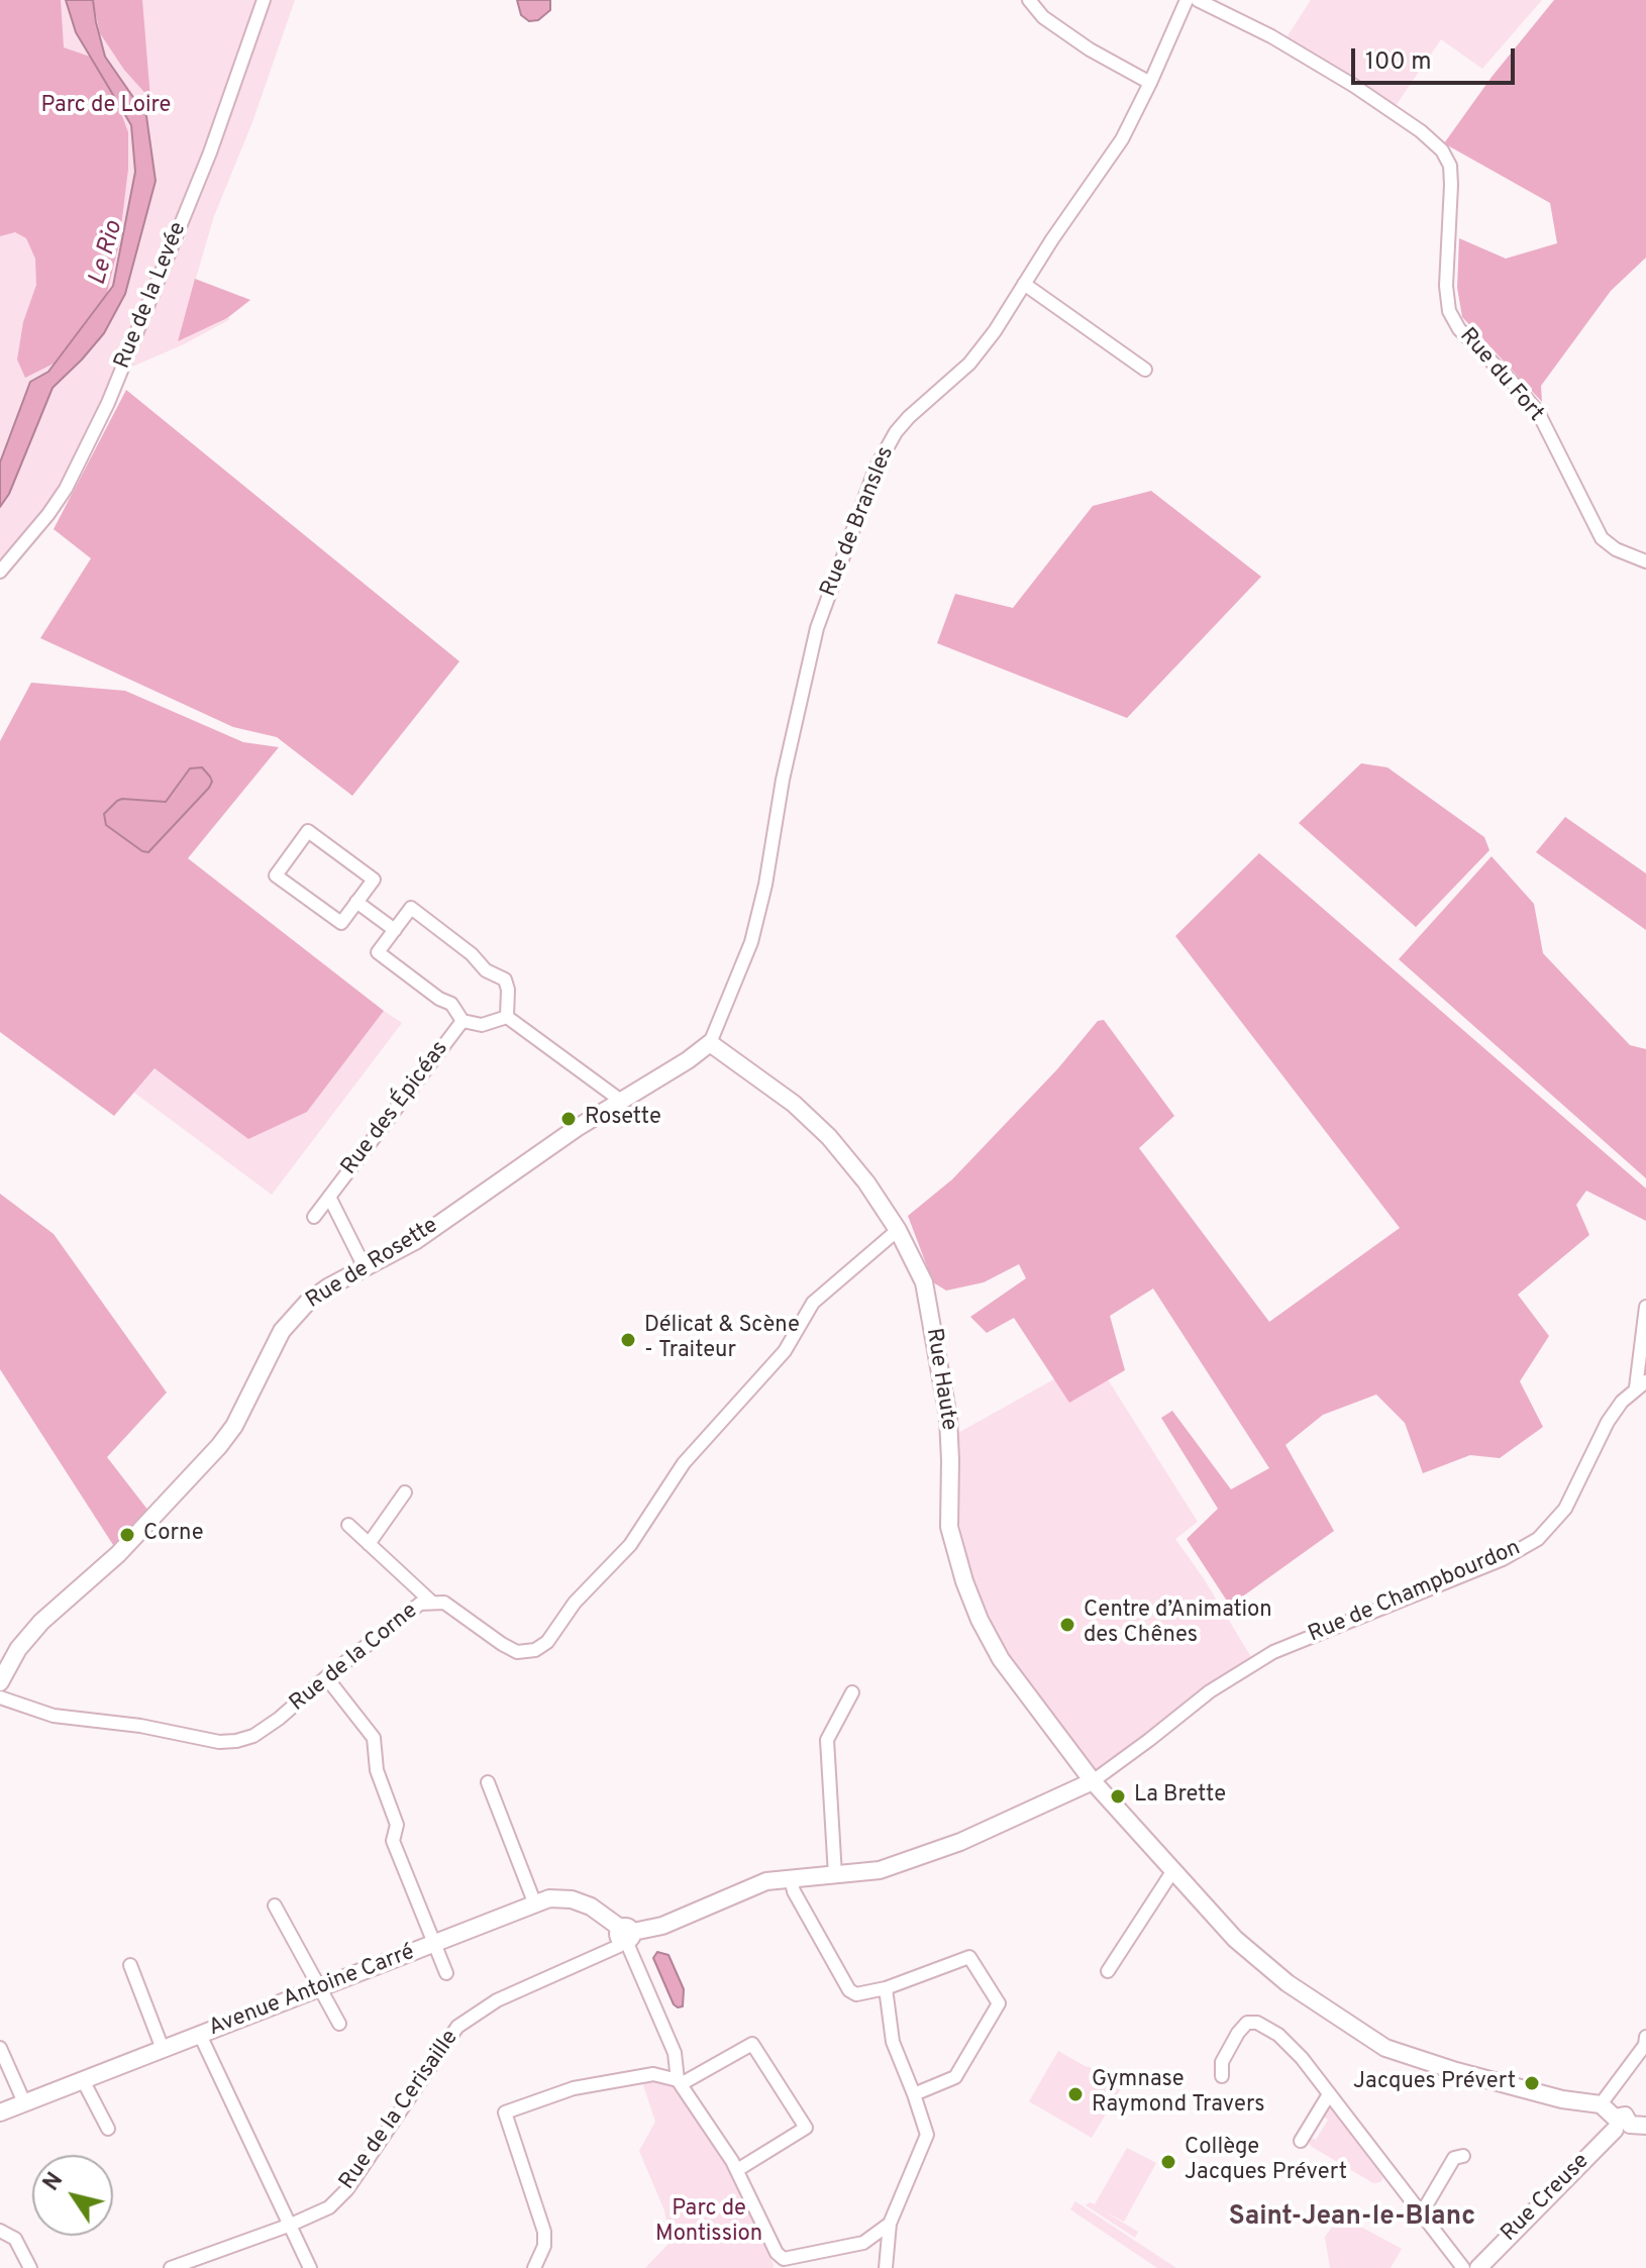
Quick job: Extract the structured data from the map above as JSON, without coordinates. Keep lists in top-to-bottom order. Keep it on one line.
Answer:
{"streets":{"street":["Rue de la Levée","Rue du Fort","Rue de Bransles","Rue des Épicéas","Rue de Rosette","Rue Haute","Rue de Champbourdon","Rue de la Corne","Avenue Antoine Carré","Rue de la Cerisaille","Rue Creuse"]},"crossings":[["Rue de Bransles","Rue de Rosette"],["Rue de Bransles","Rue Haute"],["Rue des Épicéas","Rue de Rosette"],["Rue de Rosette","Rue Haute"],["Rue Haute","Rue de Champbourdon"],["Rue Haute","Rue de la Corne"],["Rue Haute","Rue de la Cerisaille"],["Rue de Champbourdon","Rue de la Cerisaille"],["Avenue Antoine Carré","Rue de la Cerisaille"]],"districts":["Saint-Jean-le-Blanc"],"water":["Le Rio"],"parks":["Parc de Loire","Parc de Montission"],"places":["Rosette","Délicat & Scène - Traiteur","Corne","Centre d’Animation des Chênes","La Brette","Jacques Prévert","Gymnase Raymond Travers","Collège Jacques Prévert"],"scale_bar":"100 m","north":"top left"}
